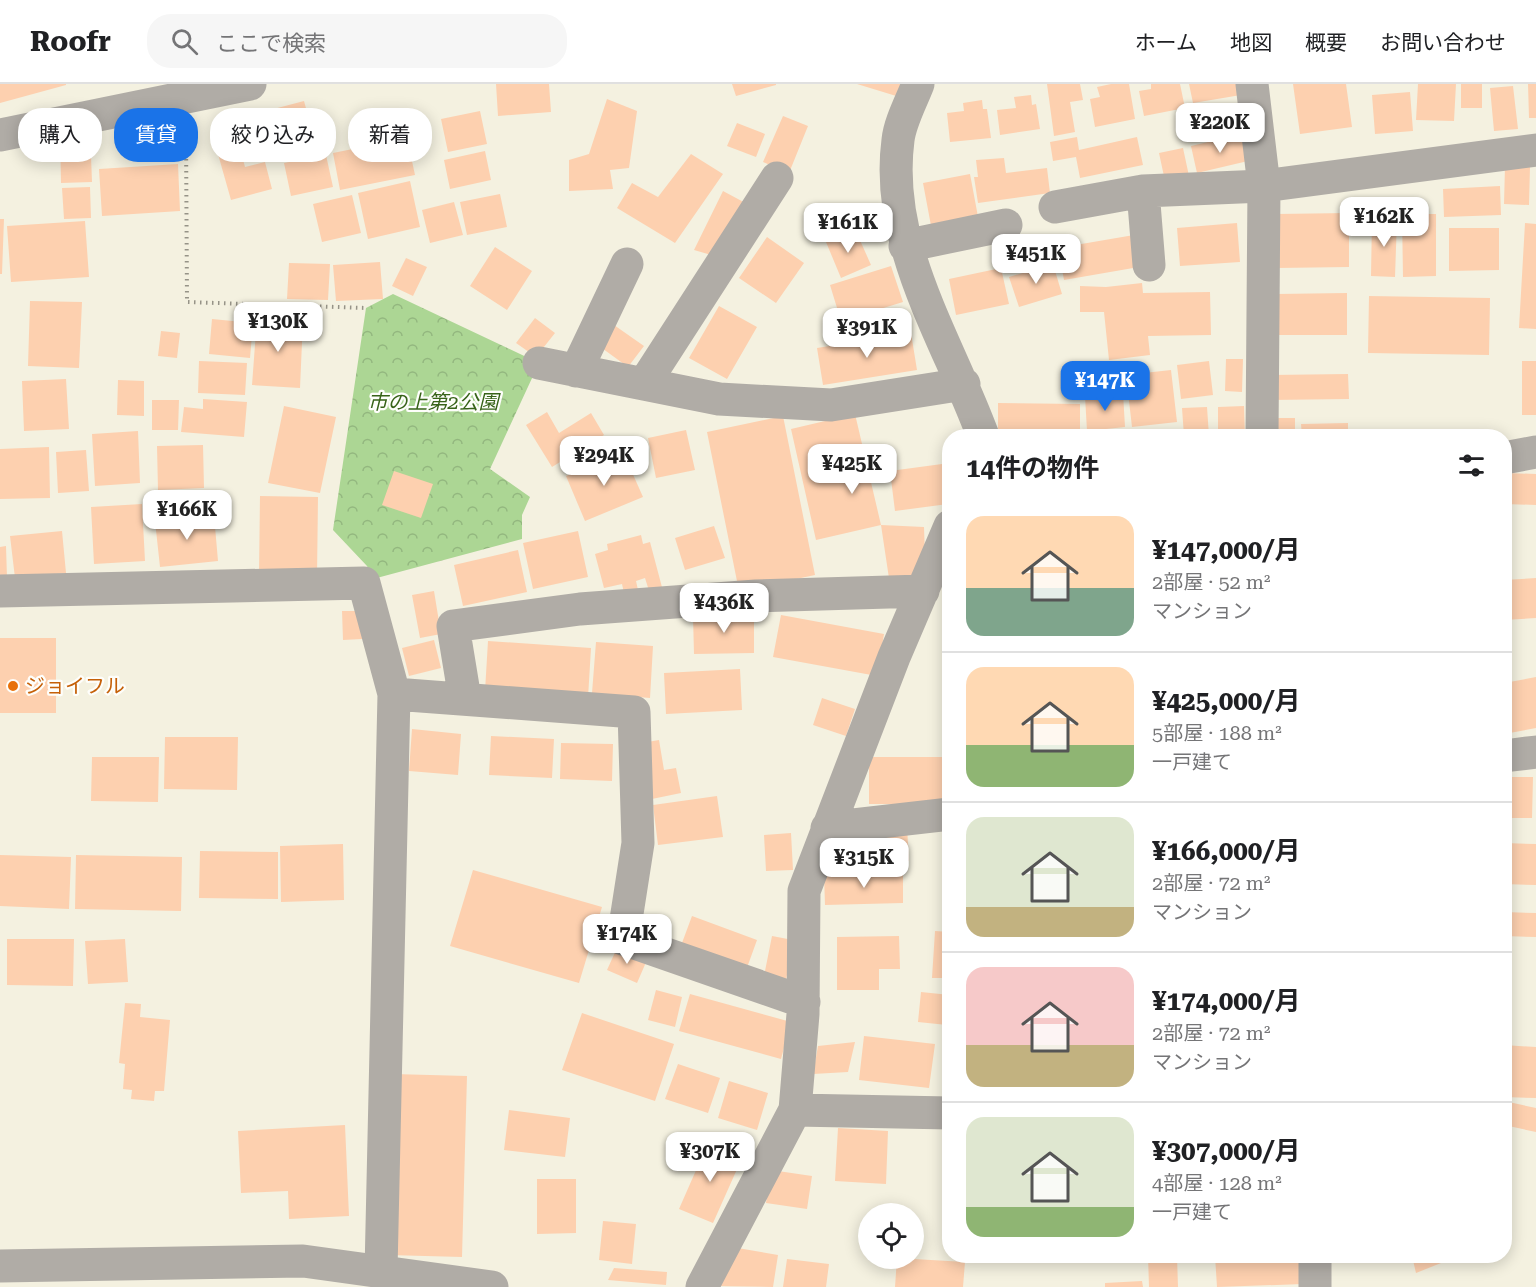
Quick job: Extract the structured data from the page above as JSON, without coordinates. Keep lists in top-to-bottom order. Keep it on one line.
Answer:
{"parks":["市の上第2公園"],"places":["ジョイフル"],"page":{"header":"Roofr","search":"ここで検索","nav":["ホーム","地図","概要","お問い合わせ"],"price":["¥220K","¥162K","¥161K","¥451K","¥130K","¥391K","¥147K","¥294K","¥425K","¥166K","¥436K","¥315K","¥174K","¥307K"],"chip":["購入","賃貸","絞り込み","新着"],"heading":"14件の物件","list":[{"name":"¥147,000/月","note":"2部屋 · 52 m² · マンション"},{"name":"¥425,000/月","note":"5部屋 · 188 m² · 一戸建て"},{"name":"¥166,000/月","note":"2部屋 · 72 m² · マンション"},{"name":"¥174,000/月","note":"2部屋 · 72 m² · マンション"},{"name":"¥307,000/月","note":"4部屋 · 128 m² · 一戸建て"}]}}
